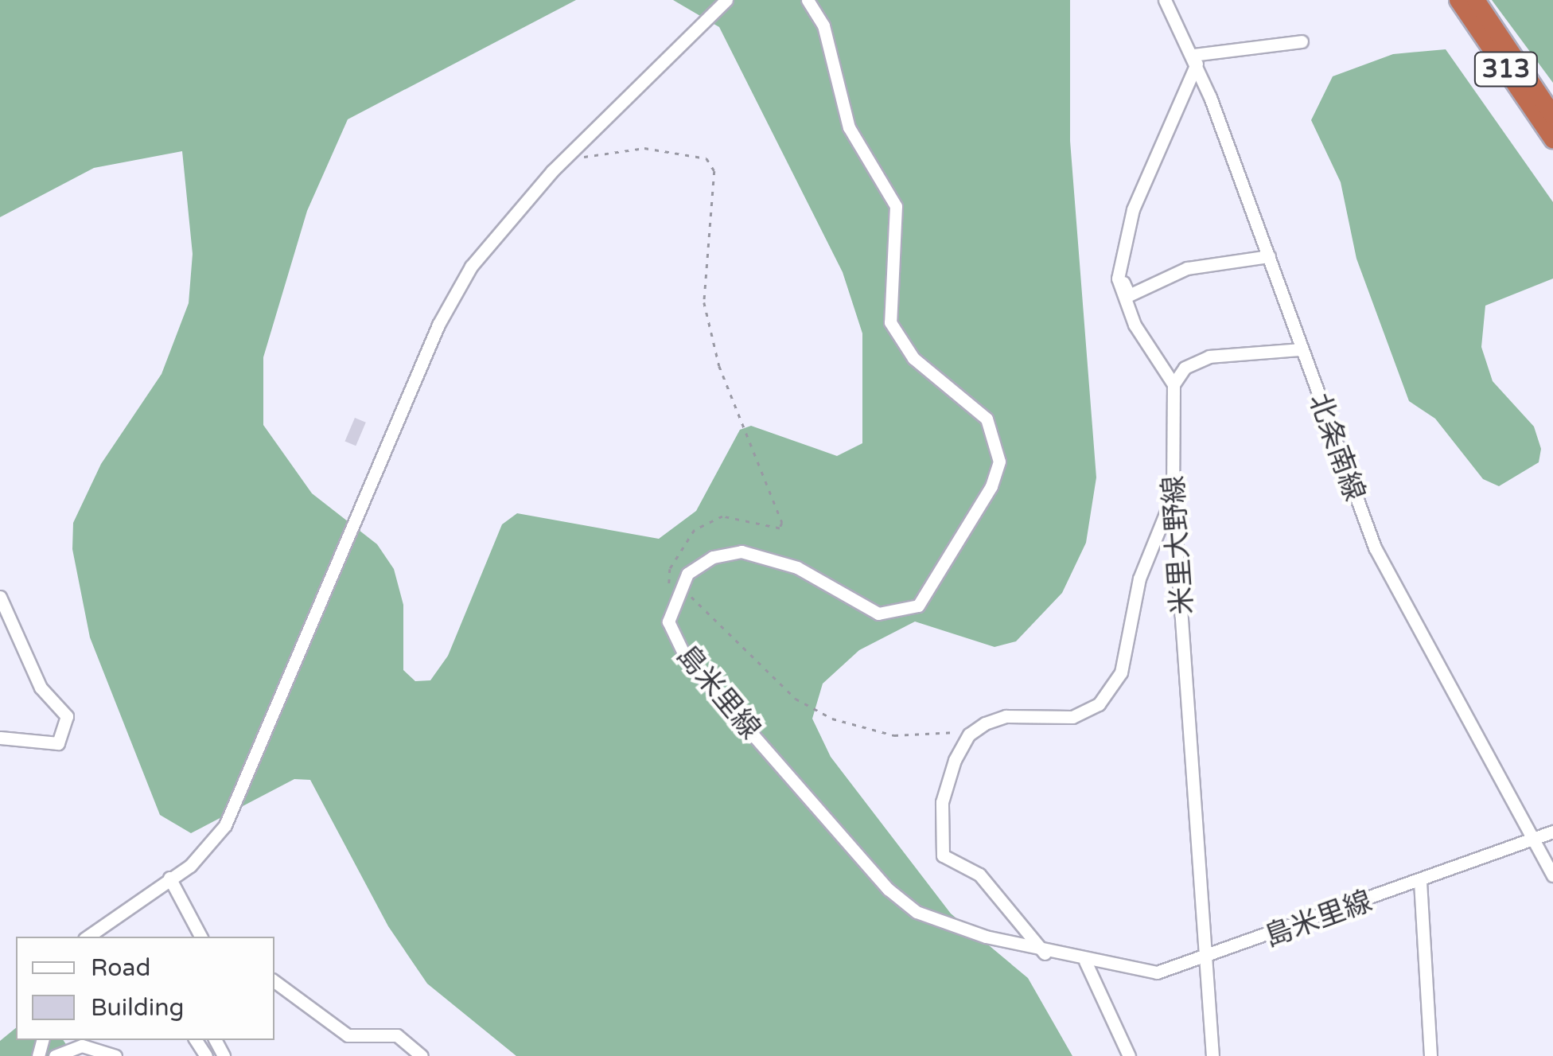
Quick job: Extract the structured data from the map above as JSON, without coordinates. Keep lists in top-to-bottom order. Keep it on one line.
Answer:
{"streets":{"highway":["313"],"street":["北条南線","米里大野線","島米里線"]},"crossings":[["北条南線","島米里線"],["米里大野線","島米里線"]],"legend":["Road","Building"]}
